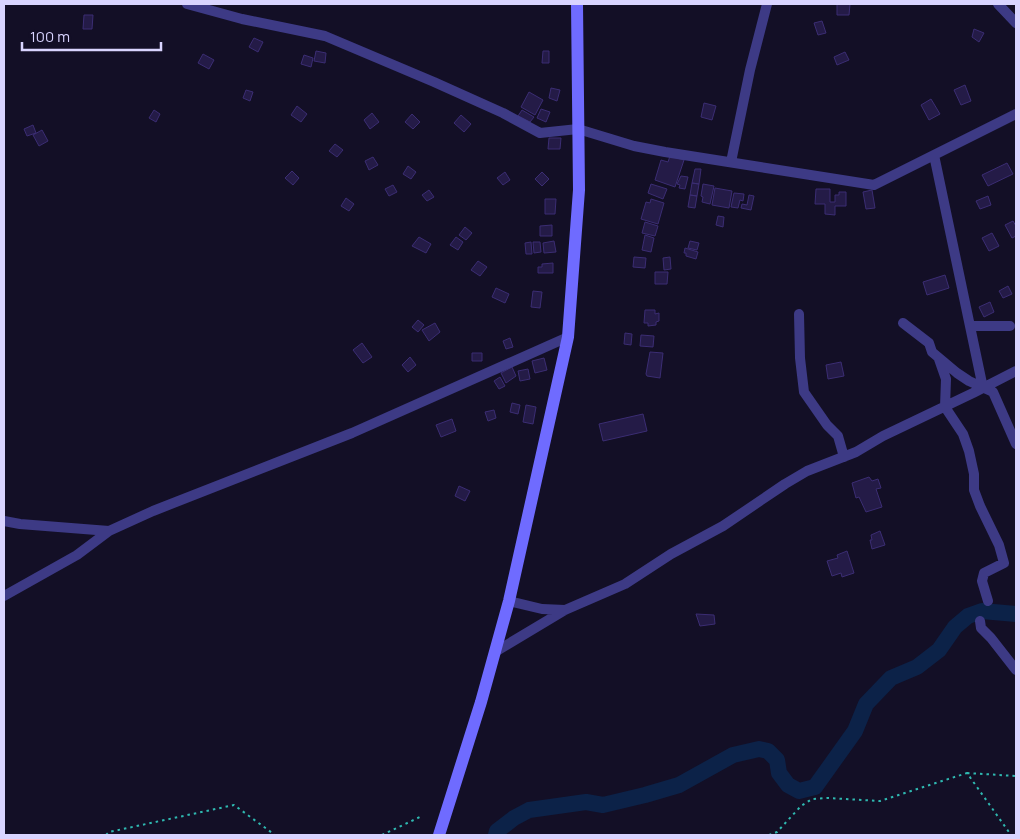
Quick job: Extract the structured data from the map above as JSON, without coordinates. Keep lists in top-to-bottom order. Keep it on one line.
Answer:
{"scale_bar":"100 m"}
